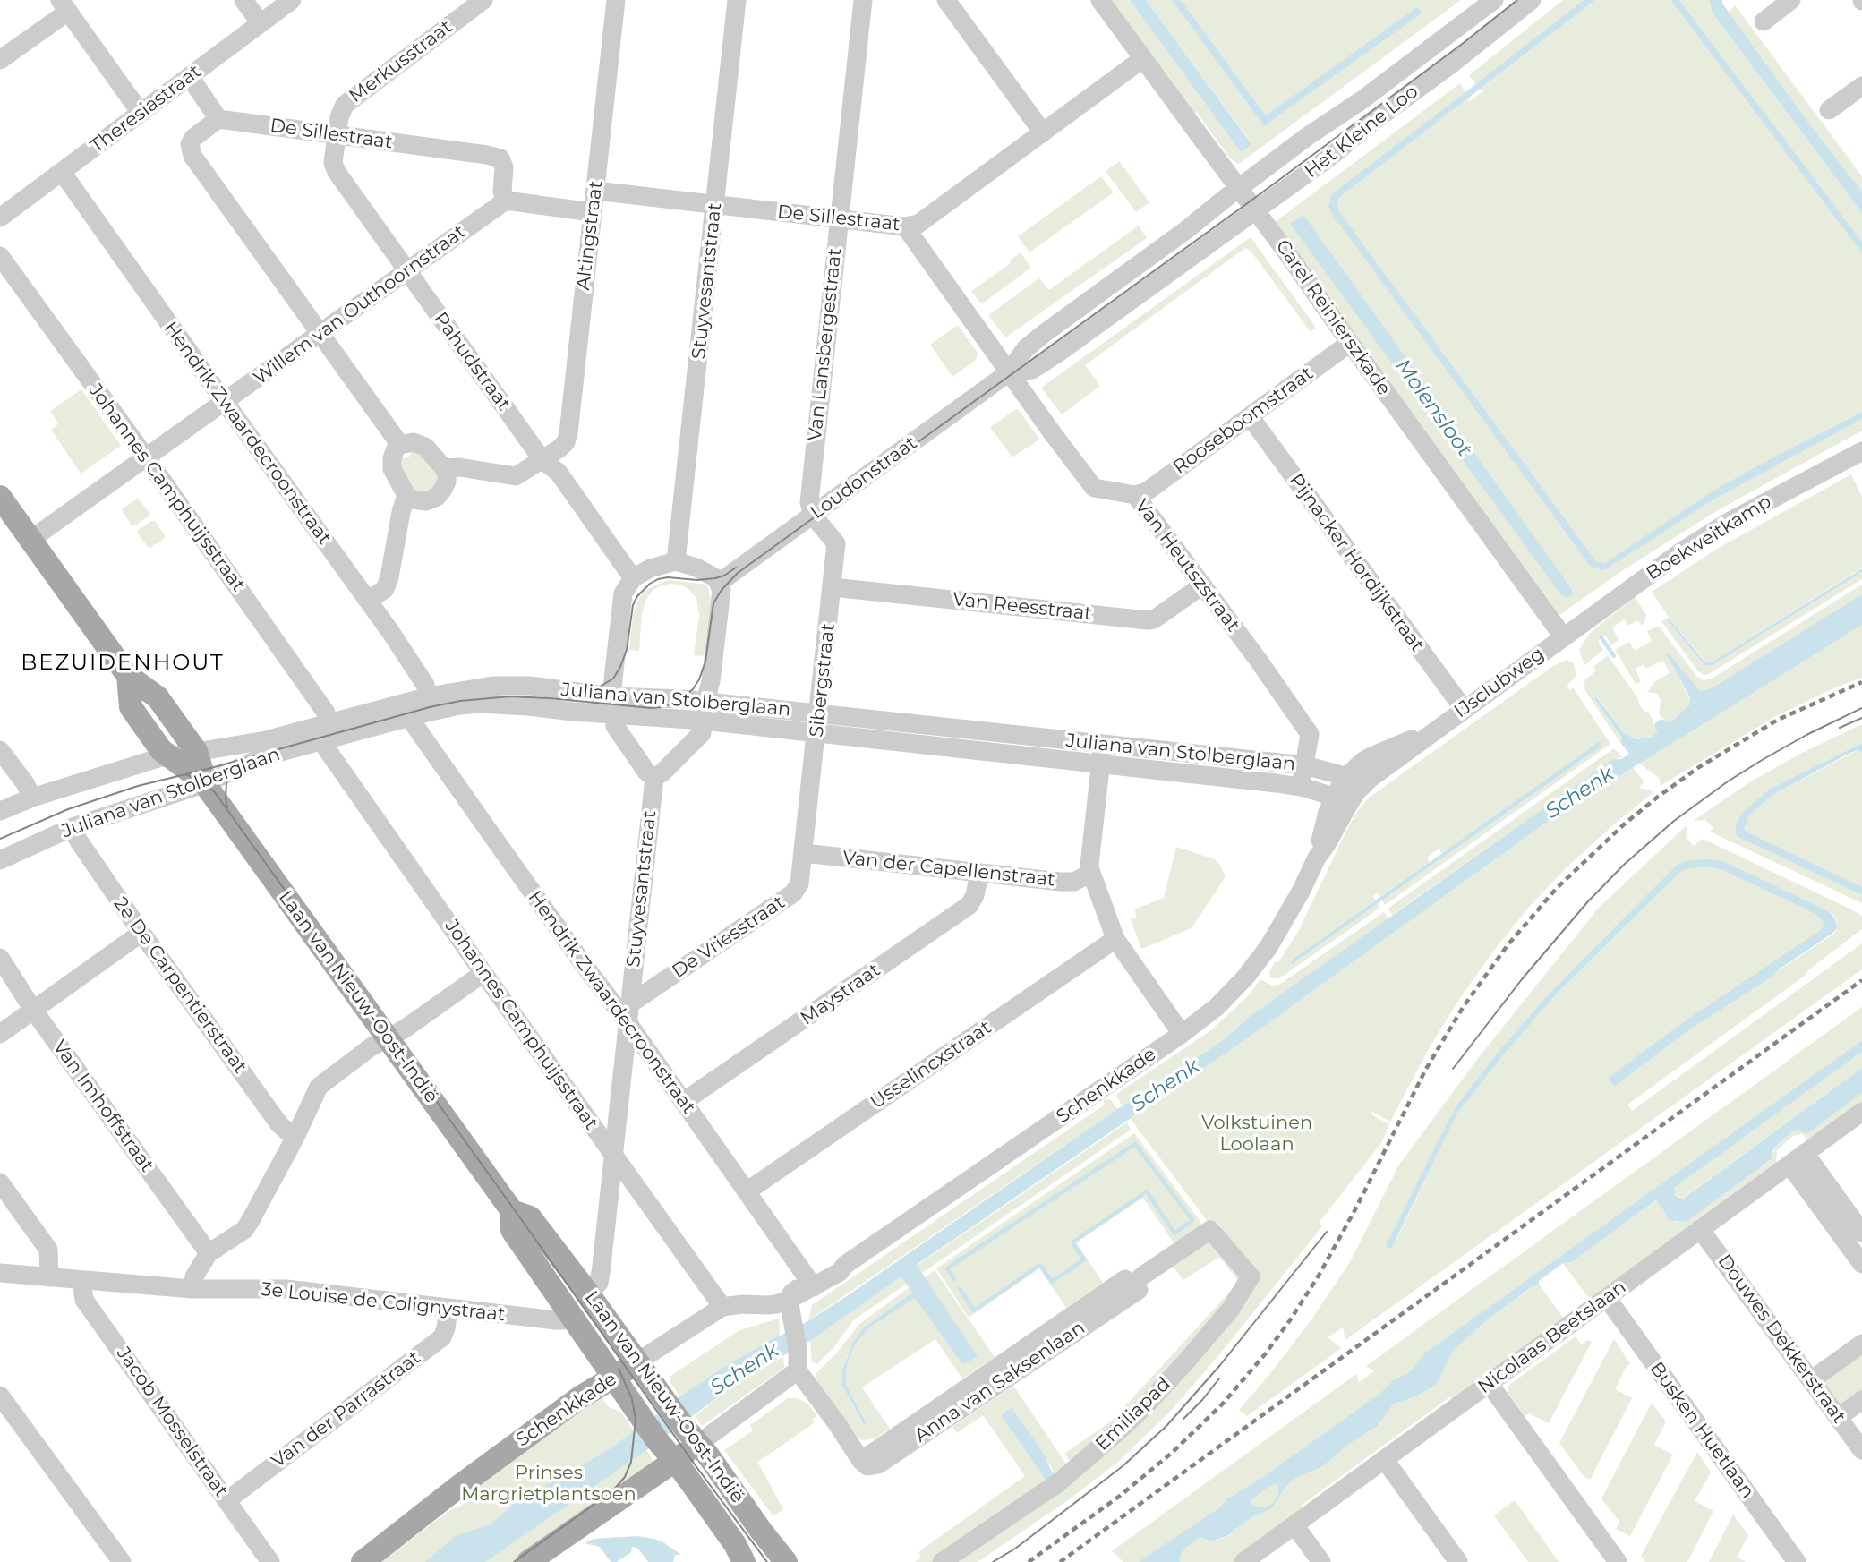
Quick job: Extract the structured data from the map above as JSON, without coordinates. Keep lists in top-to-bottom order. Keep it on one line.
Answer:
{"streets":{"main road":["Laan van Nieuw-Oost-Indië","Schenkkade"],"street":["Merkusstraat","Theresiastraat","Het Kleine Loo","De Sillestraat","Altingstraat","Stuyvesantstraat","Willem van Outhoornstraat","Carel Reinierszkade","Van Lansbergestraat","Pahudstraat","Rooseboomstraat","Hendrik Zwaardecroonstraat","Loudonstraat","Johannes Camphuijsstraat","Boekweitkamp","Pijnacker Hordijkstraat","Van Heutszstraat","Van Reesstraat","Sibergstraat","IJsclubweg","Juliana van Stolberglaan","Van der Capellenstraat","De Vriesstraat","2e De Carpentierstraat","Maystraat","Usselincxstraat","Van Imhoffstraat","3e Louise de Colignystraat","Nicolaas Beetslaan","Douwes Dekkerstraat","Anna van Saksenlaan","Van der Parrastraat","Emiliapad","Jacob Mosselstraat","Busken Huetlaan"]},"crossings":[["Merkusstraat","De Sillestraat"],["Merkusstraat","Pahudstraat"],["Theresiastraat","Hendrik Zwaardecroonstraat"],["Het Kleine Loo","Carel Reinierszkade"],["Het Kleine Loo","Loudonstraat"],["De Sillestraat","Altingstraat"],["De Sillestraat","Stuyvesantstraat"],["De Sillestraat","Willem van Outhoornstraat"],["De Sillestraat","Carel Reinierszkade"],["De Sillestraat","Van Lansbergestraat"],["De Sillestraat","Pahudstraat"],["De Sillestraat","Van Heutszstraat"],["Altingstraat","Pahudstraat"],["Stuyvesantstraat","Hendrik Zwaardecroonstraat"],["Stuyvesantstraat","Johannes Camphuijsstraat"],["Stuyvesantstraat","De Vriesstraat"],["Stuyvesantstraat","Laan van Nieuw-Oost-Indië"],["Willem van Outhoornstraat","Pahudstraat"],["Willem van Outhoornstraat","Hendrik Zwaardecroonstraat"],["Willem van Outhoornstraat","Johannes Camphuijsstraat"],["Willem van Outhoornstraat","Laan van Nieuw-Oost-Indië"],["Carel Reinierszkade","Rooseboomstraat"],["Carel Reinierszkade","Loudonstraat"],["Carel Reinierszkade","Boekweitkamp"],["Carel Reinierszkade","IJsclubweg"],["Van Lansbergestraat","Loudonstraat"],["Van Lansbergestraat","Sibergstraat"],["Rooseboomstraat","Pijnacker Hordijkstraat"],["Rooseboomstraat","Van Heutszstraat"],["Hendrik Zwaardecroonstraat","Juliana van Stolberglaan"],["Hendrik Zwaardecroonstraat","De Vriesstraat"],["Hendrik Zwaardecroonstraat","Maystraat"],["Hendrik Zwaardecroonstraat","Usselincxstraat"],["Hendrik Zwaardecroonstraat","Schenkkade"],["Loudonstraat","Van Heutszstraat"],["Loudonstraat","Sibergstraat"],["Johannes Camphuijsstraat","Juliana van Stolberglaan"],["Johannes Camphuijsstraat","Schenkkade"],["Boekweitkamp","IJsclubweg"],["Pijnacker Hordijkstraat","IJsclubweg"],["Van Heutszstraat","Van Reesstraat"],["Van Heutszstraat","Juliana van Stolberglaan"],["Van Reesstraat","Sibergstraat"],["Sibergstraat","Juliana van Stolberglaan"],["Sibergstraat","Van der Capellenstraat"],["Sibergstraat","De Vriesstraat"],["IJsclubweg","Juliana van Stolberglaan"],["IJsclubweg","Schenkkade"],["Juliana van Stolberglaan","2e De Carpentierstraat"],["Juliana van Stolberglaan","Laan van Nieuw-Oost-Indië"],["Juliana van Stolberglaan","Schenkkade"],["Van der Capellenstraat","De Vriesstraat"],["Van der Capellenstraat","Maystraat"],["Laan van Nieuw-Oost-Indië","Schenkkade"],["Laan van Nieuw-Oost-Indië","3e Louise de Colignystraat"],["3e Louise de Colignystraat","Van der Parrastraat"],["3e Louise de Colignystraat","Jacob Mosselstraat"],["Nicolaas Beetslaan","Douwes Dekkerstraat"],["Nicolaas Beetslaan","Busken Huetlaan"],["Anna van Saksenlaan","Emiliapad"],["Van der Parrastraat","Jacob Mosselstraat"]],"districts":["BEZUIDENHOUT"],"water":["Molensloot","Schenk"],"parks":["Volkstuinen Loolaan","Prinses Margrietplantsoen"]}
